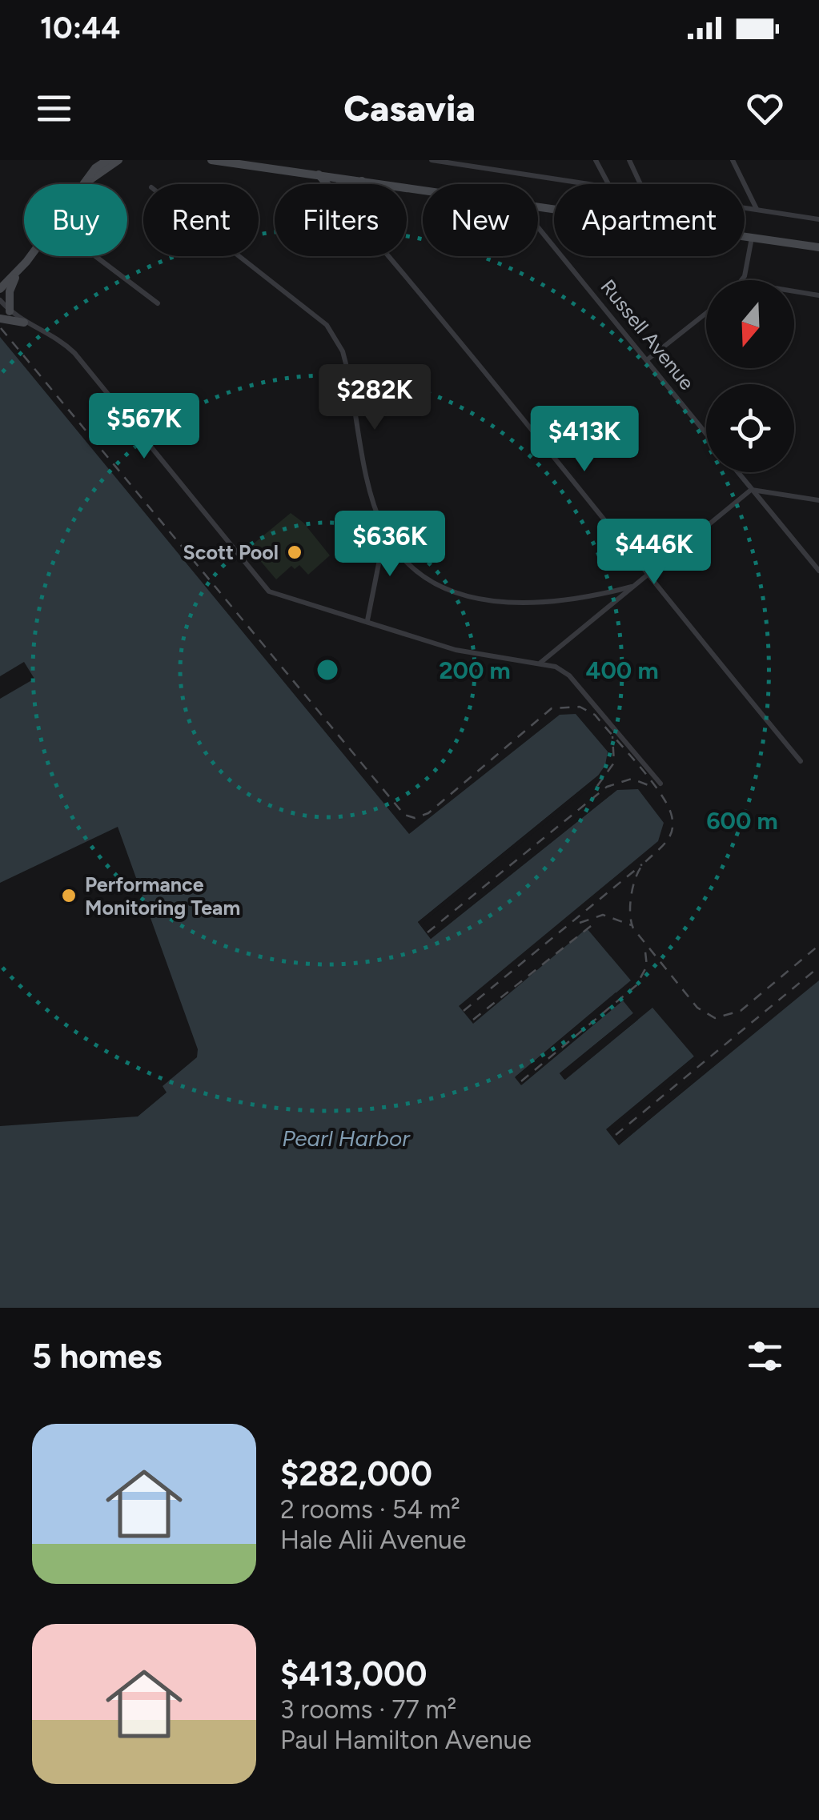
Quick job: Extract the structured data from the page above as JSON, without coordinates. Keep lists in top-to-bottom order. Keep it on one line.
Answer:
{"streets":{"street":["Russell Avenue"]},"water":["Pearl Harbor"],"places":["Scott Pool","Performance Monitoring Team"],"north":"bottom","page":{"status":"10:44","header":"Casavia","chip":["Buy","Rent","Filters","New","Apartment"],"price":["$282K","$567K","$413K","$636K","$446K"],"heading":"5 homes","list":[{"name":"$282,000","note":"2 rooms · 54 m² · Hale Alii Avenue"},{"name":"$413,000","note":"3 rooms · 77 m² · Paul Hamilton Avenue"}]},"rings":["200 m","400 m","600 m"]}
